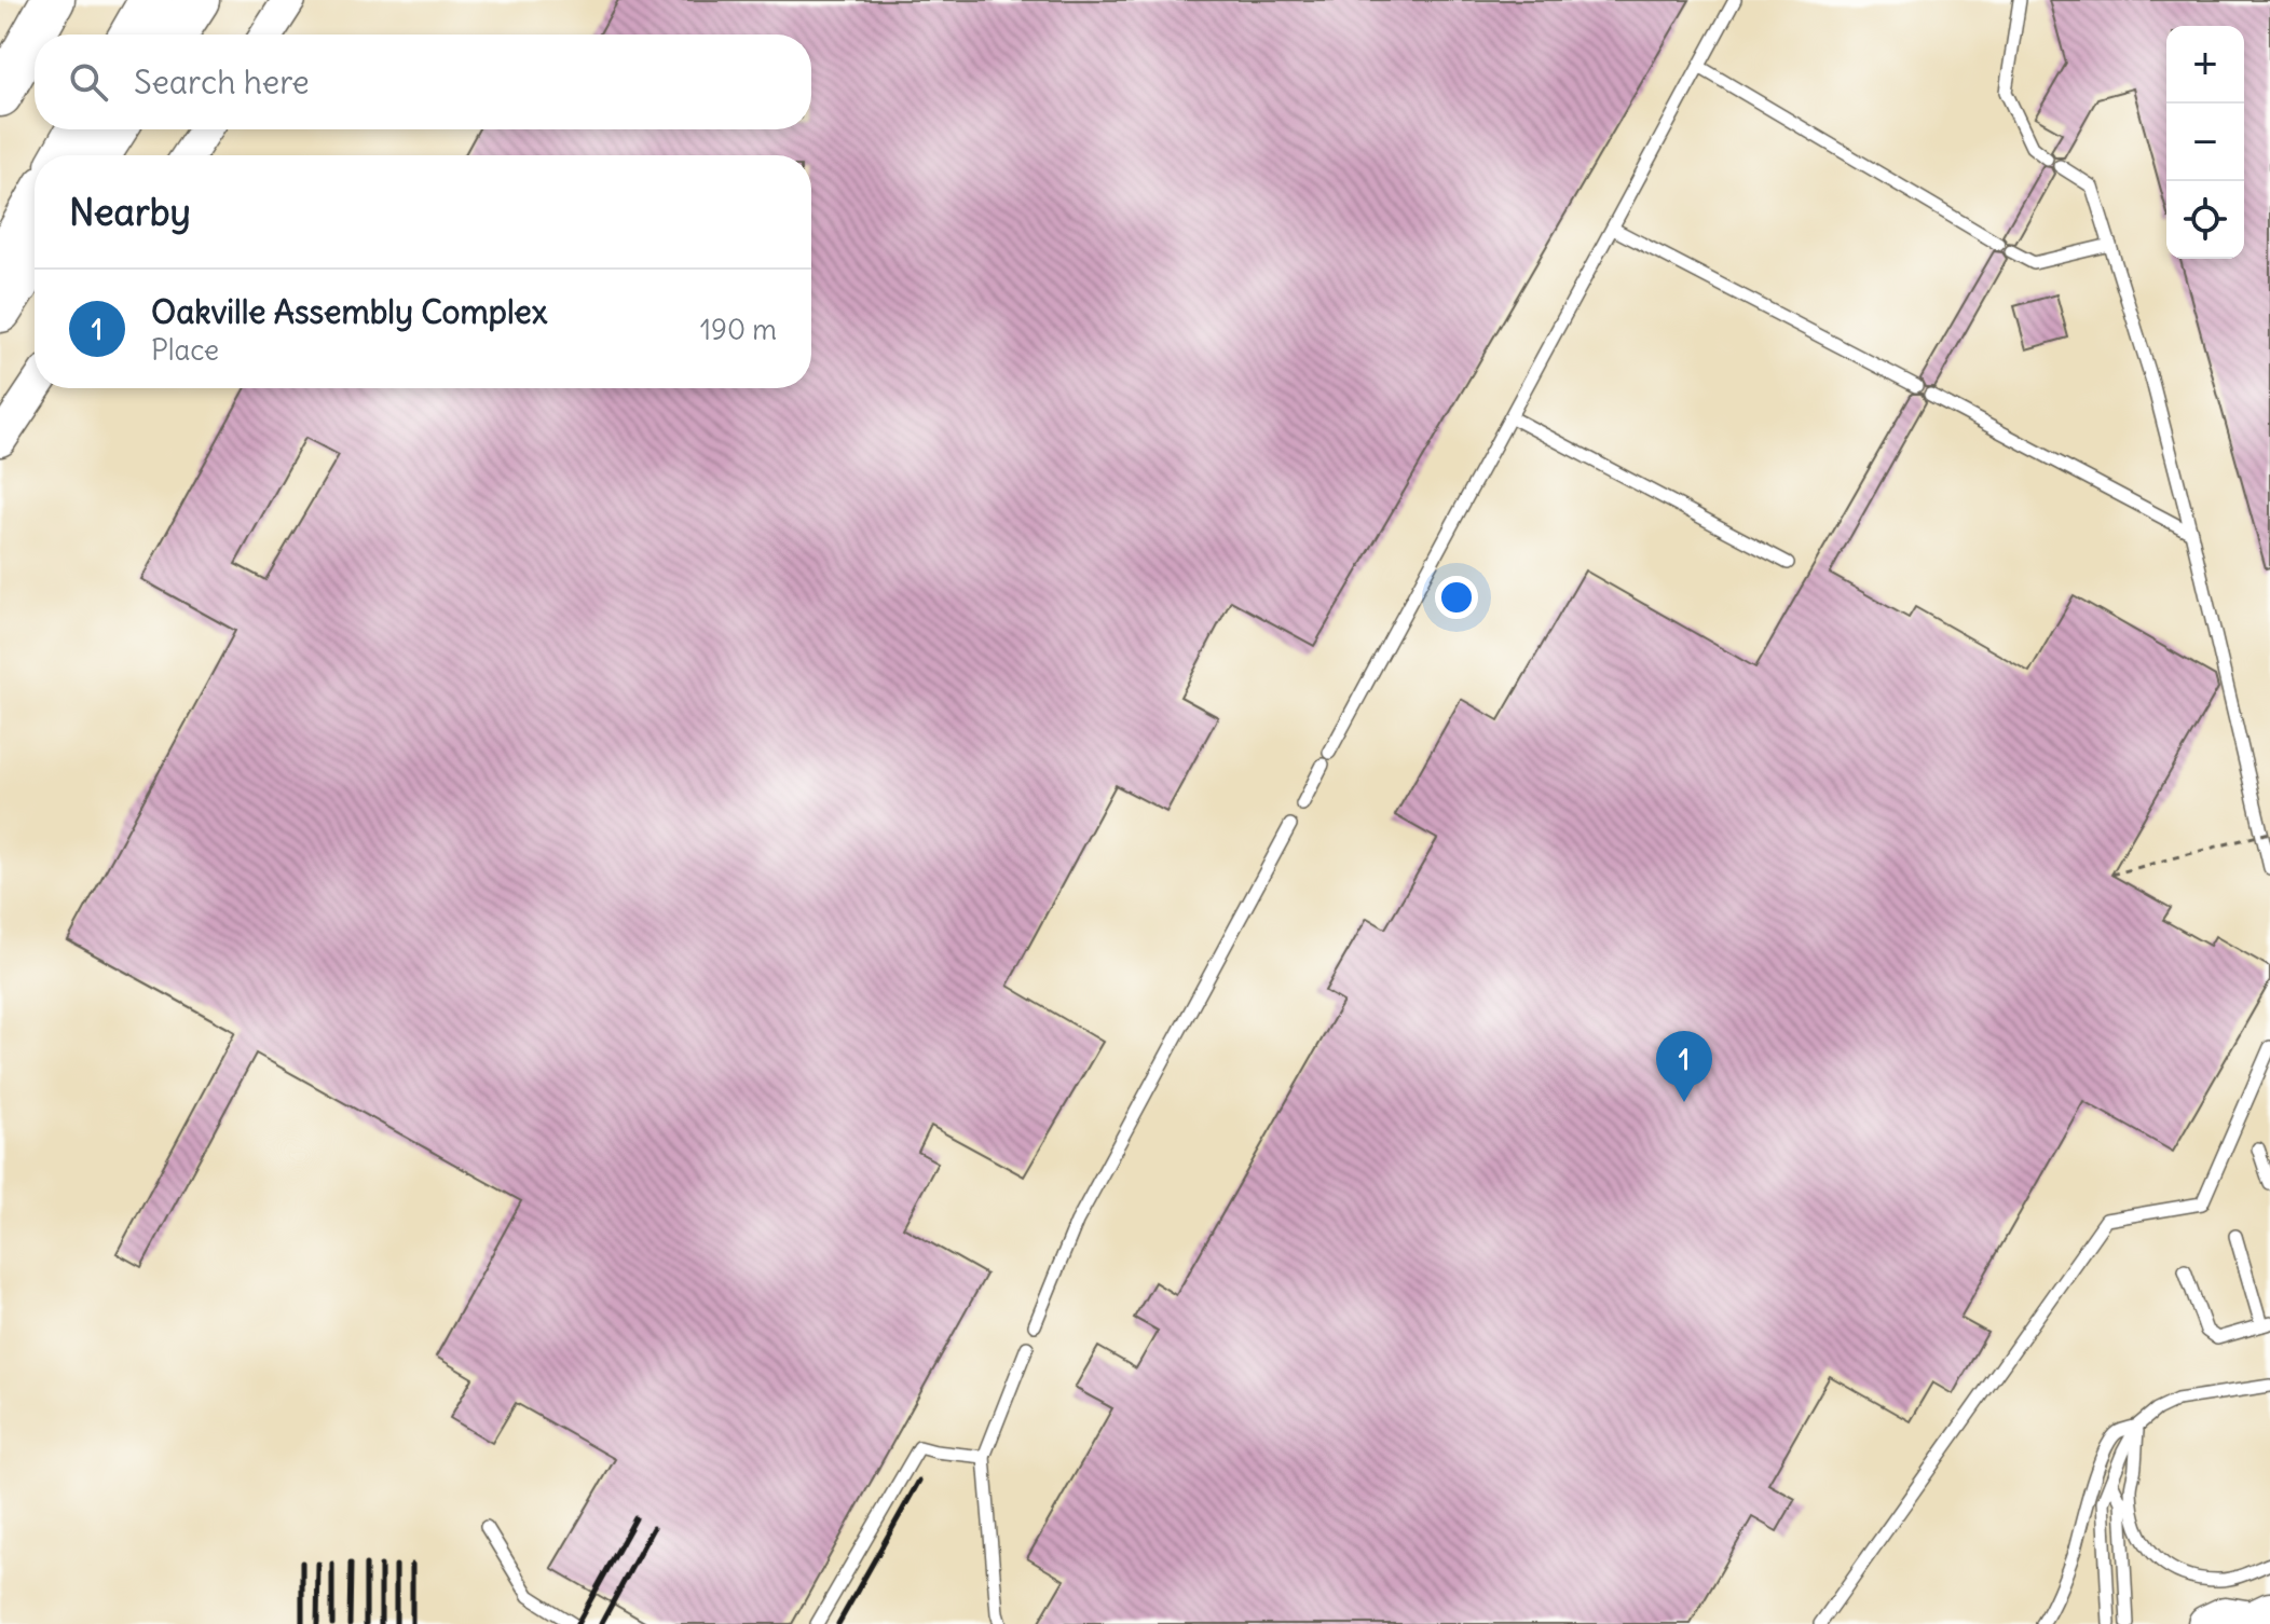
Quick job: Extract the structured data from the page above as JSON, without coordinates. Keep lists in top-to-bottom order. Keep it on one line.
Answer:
{"page":{"map_buttons":["+","−"],"search":"Search here","heading":"Nearby","list":[{"mark":"1","name":"Oakville Assembly Complex","note":"Place","value":"190 m"}],"pins":"1"}}
